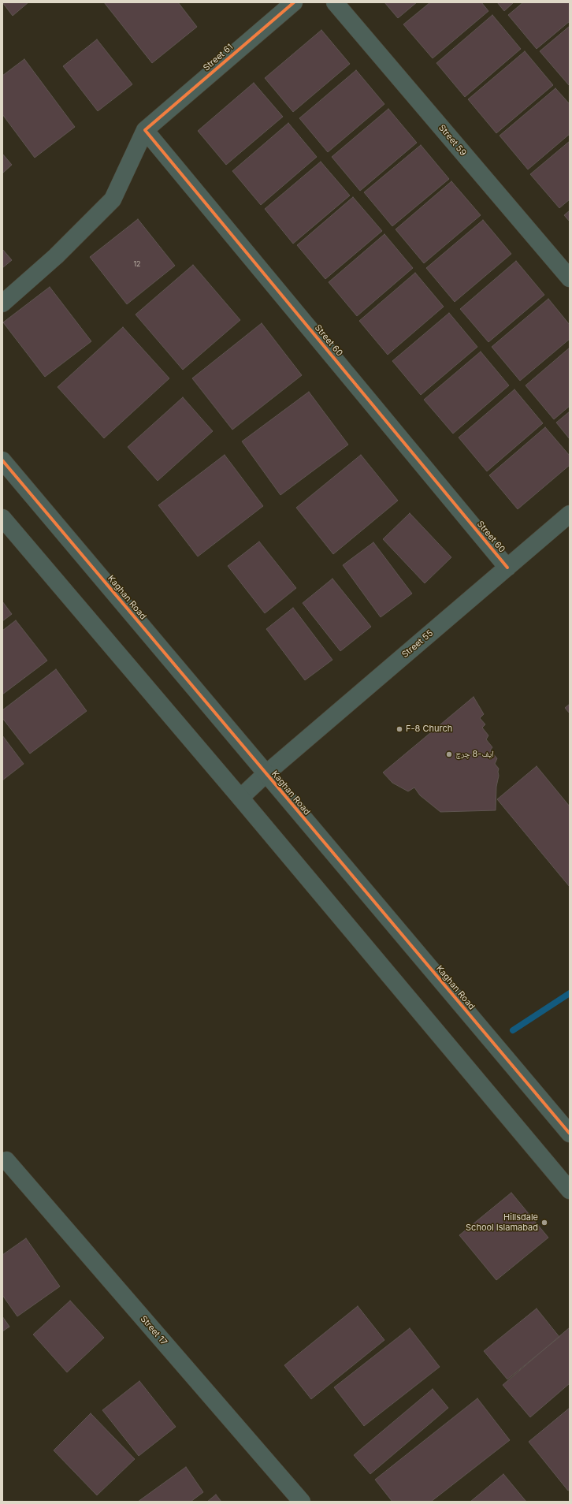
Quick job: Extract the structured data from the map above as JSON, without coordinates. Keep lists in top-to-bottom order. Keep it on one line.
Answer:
{"streets":{"street":["Street 61","Street 59","Street 60","Kaghan Road","Street 55","Street 17"]},"crossings":[["Street 61","Street 60"],["Street 60","Street 55"],["Kaghan Road","Street 55"]],"places":["F-8 Church","ایف-8 چرچ","Hillsdale School Islamabad"],"house_numbers":["12"]}
